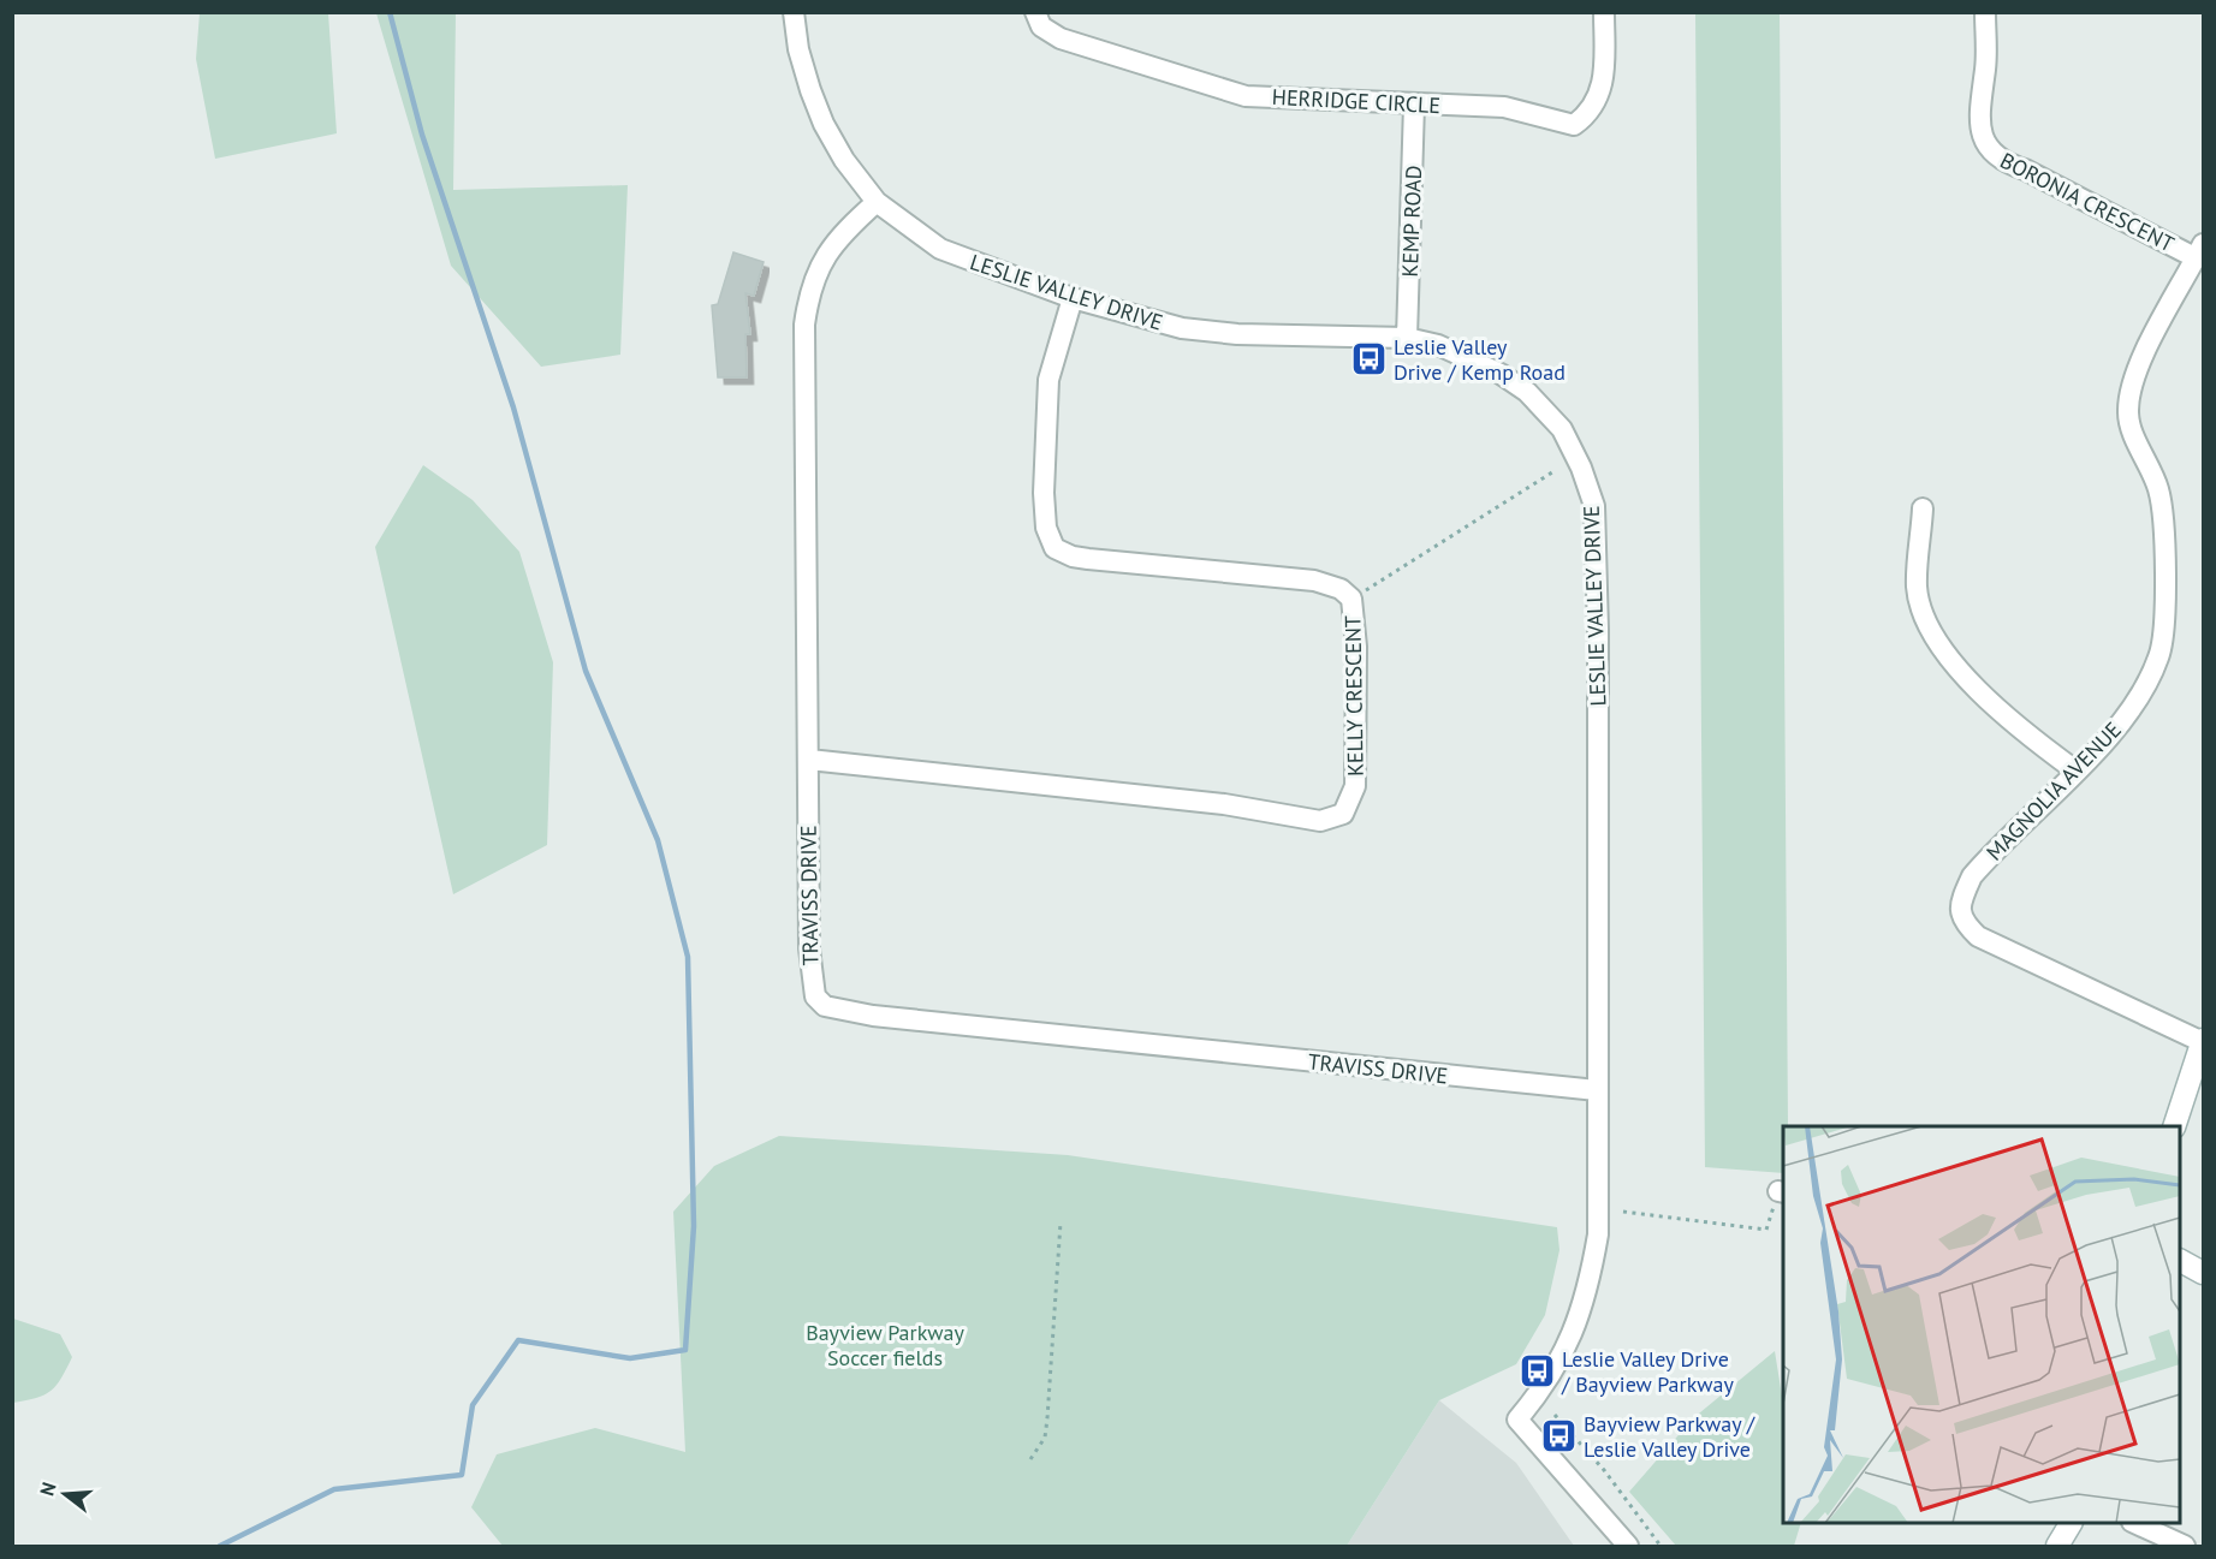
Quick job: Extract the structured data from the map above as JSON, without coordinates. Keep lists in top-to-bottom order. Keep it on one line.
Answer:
{"streets":{"street":["HERRIDGE CIRCLE","BORONIA CRESCENT","KEMP ROAD","LESLIE VALLEY DRIVE","KELLY CRESCENT","MAGNOLIA AVENUE","TRAVISS DRIVE"]},"crossings":[["HERRIDGE CIRCLE","KEMP ROAD"],["BORONIA CRESCENT","MAGNOLIA AVENUE"],["KEMP ROAD","LESLIE VALLEY DRIVE"],["LESLIE VALLEY DRIVE","KELLY CRESCENT"],["LESLIE VALLEY DRIVE","TRAVISS DRIVE"],["KELLY CRESCENT","TRAVISS DRIVE"]],"parks":["Bayview Parkway Soccer fields"],"places":{"bus stop":["Leslie Valley Drive / Kemp Road","Leslie Valley Drive / Bayview Parkway","Bayview Parkway / Leslie Valley Drive"]},"north":"left"}
